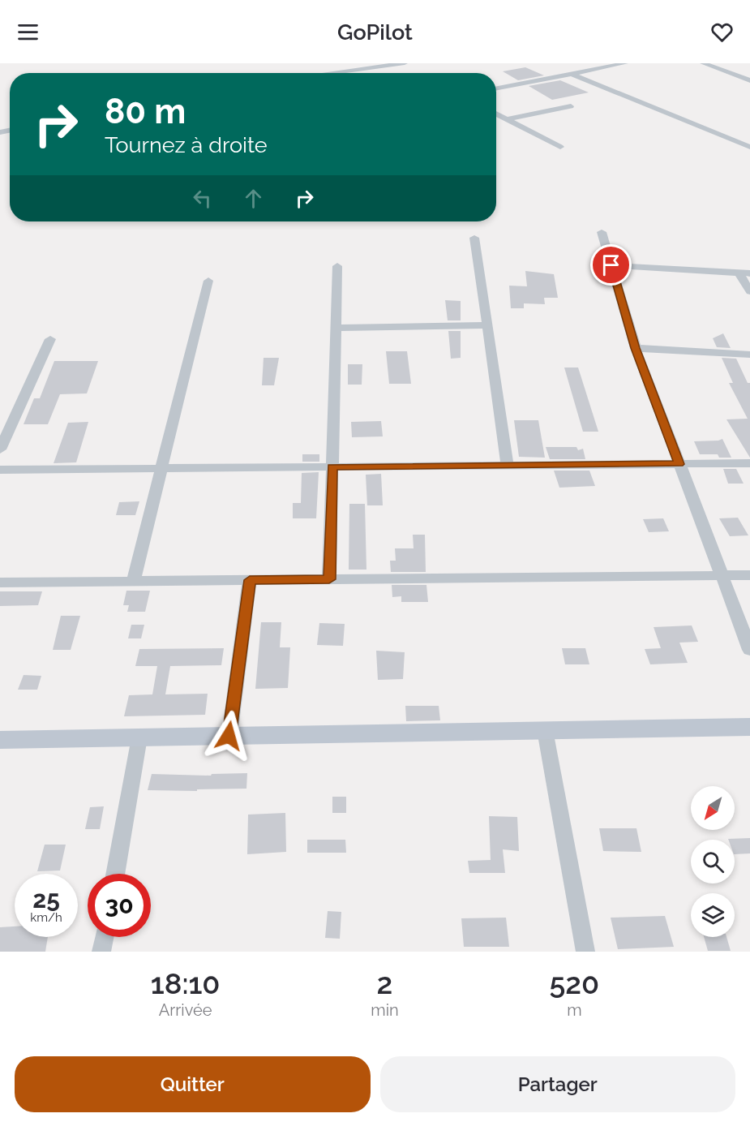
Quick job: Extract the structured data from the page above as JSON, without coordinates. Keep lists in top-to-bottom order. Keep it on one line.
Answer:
{"north":"bottom left","page":{"header":"GoPilot","turn":["80 m","Tournez à droite"],"speed":"25 km/h","limit":"30","eta":["18:10","Arrivée","2","min","520","m"],"buttons":["Quitter","Partager"]}}
